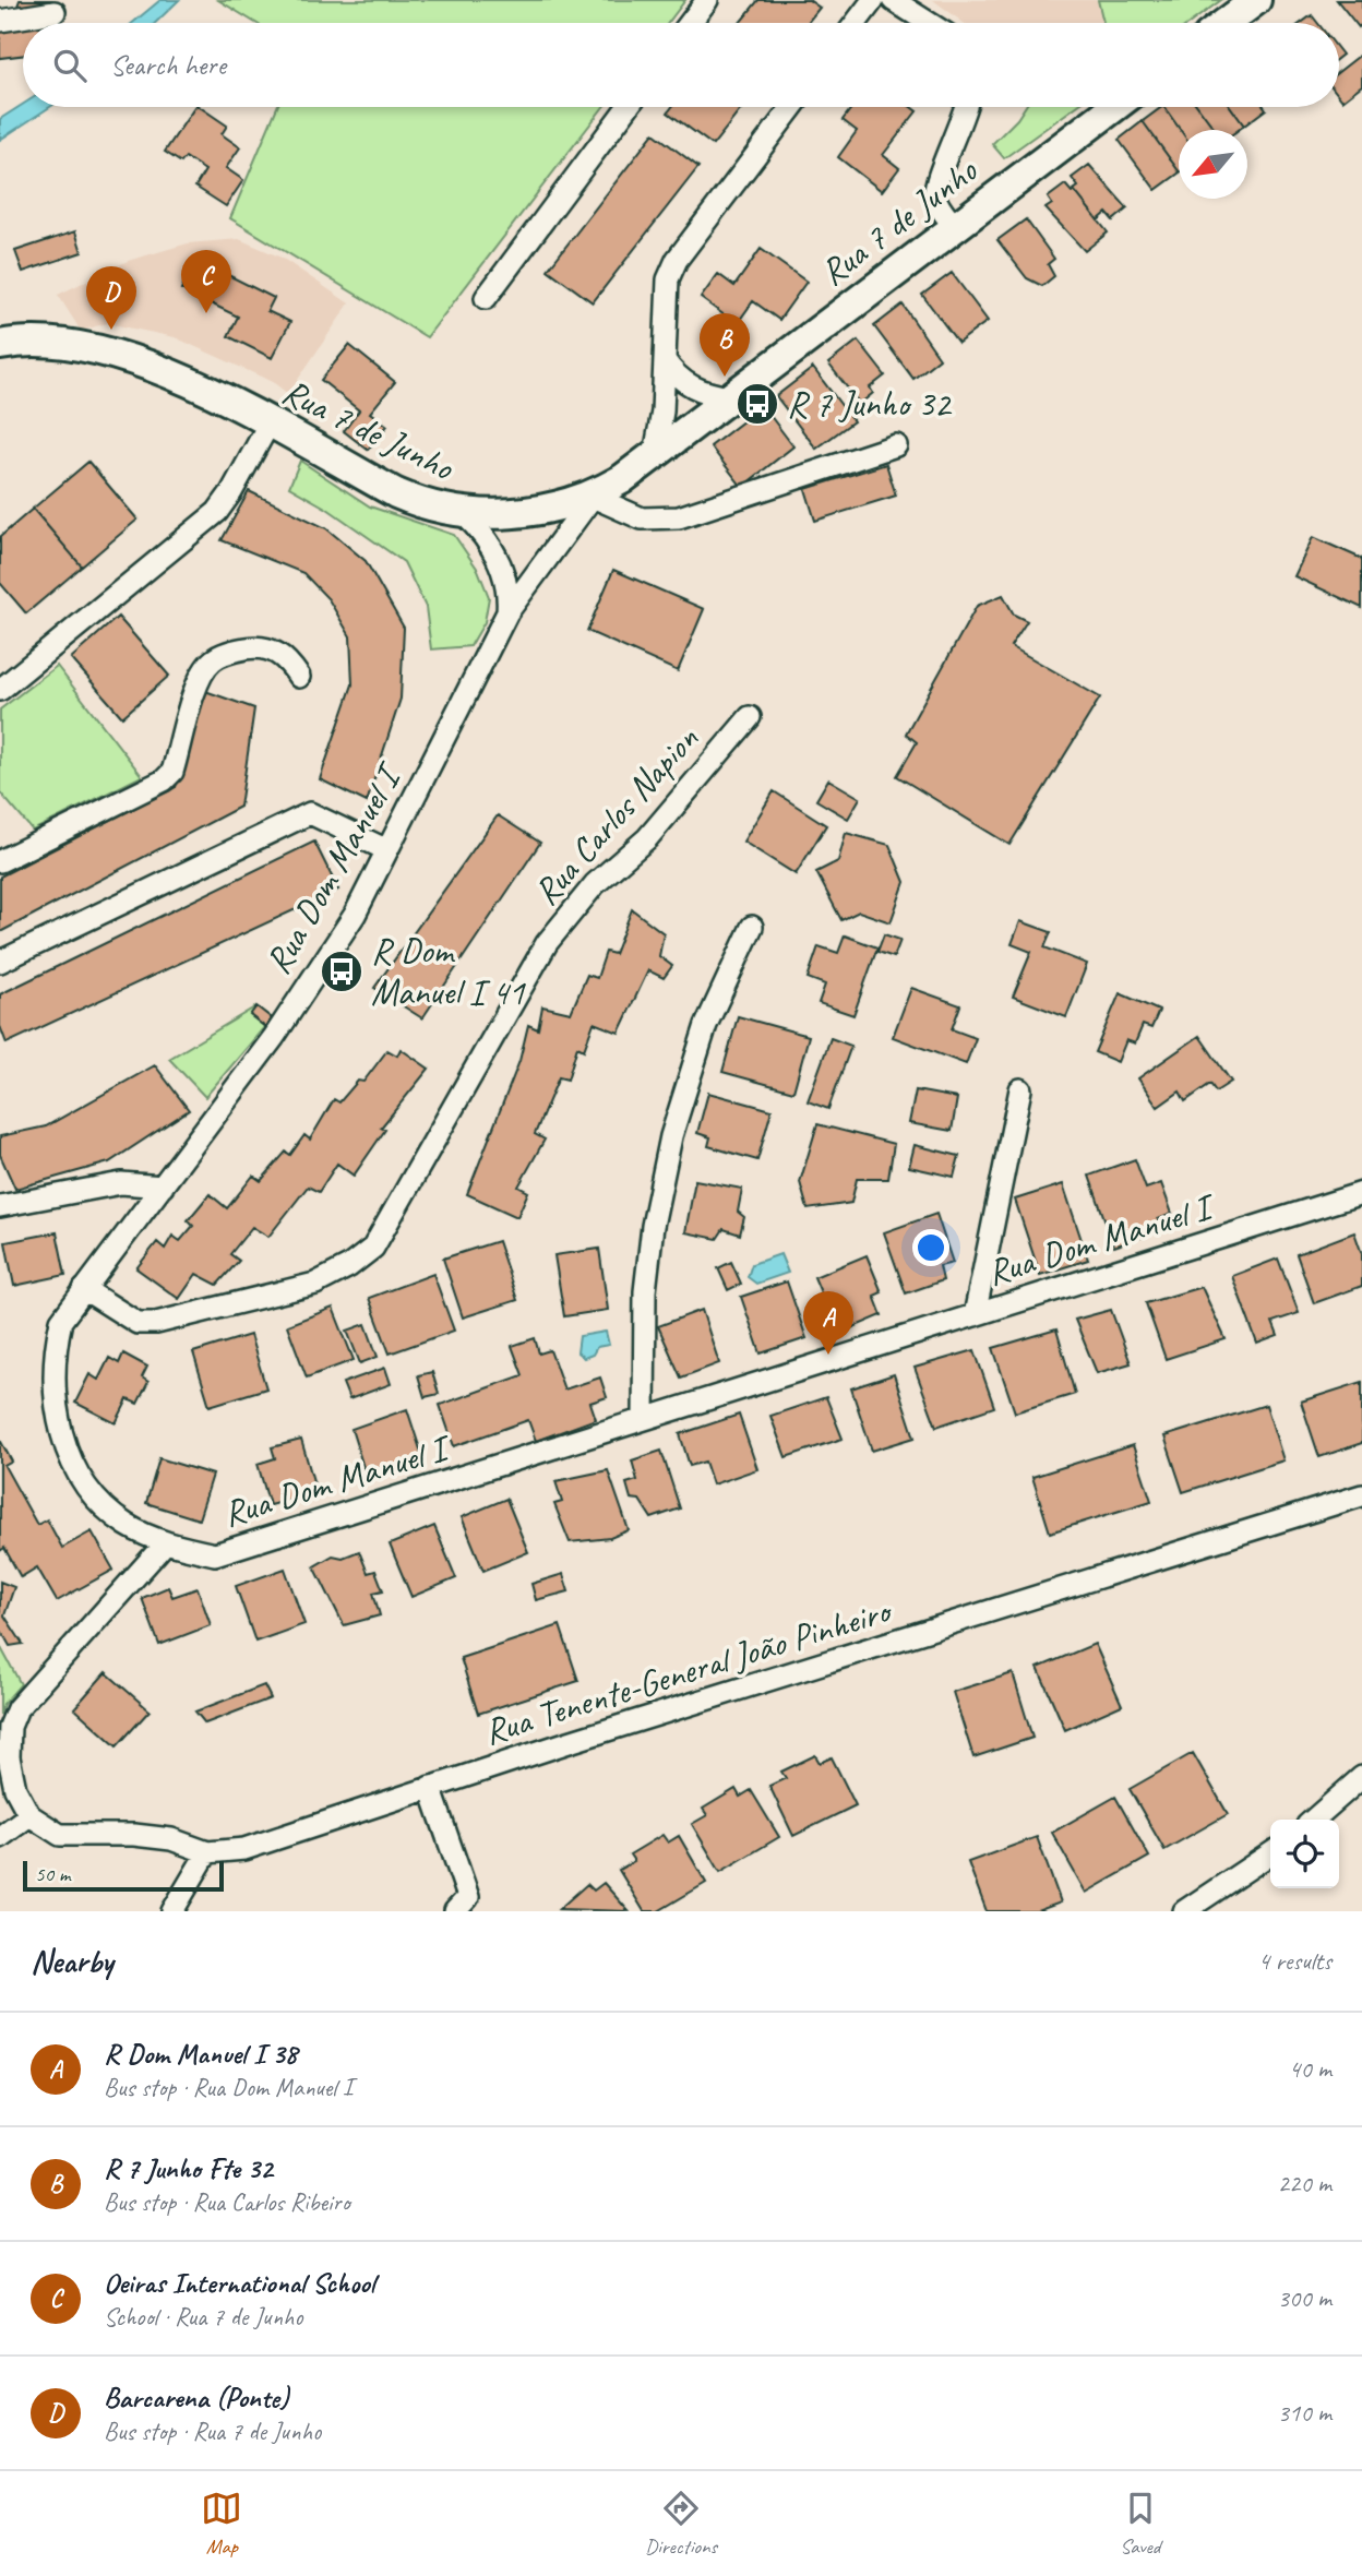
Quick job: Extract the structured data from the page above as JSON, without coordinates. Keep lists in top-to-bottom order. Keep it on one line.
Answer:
{"streets":{"main road":["Rua 7 de Junho"],"street":["Rua Carlos Napion","Rua Dom Manuel I","Rua Tenente-General João Pinheiro"]},"crossings":[["Rua 7 de Junho","Rua Dom Manuel I"],["Rua Carlos Napion","Rua Dom Manuel I"]],"places":{"bus stop":["R 7 Junho 32","R Dom Manuel I 41"]},"scale_bar":"50 m","north":"bottom left","page":{"search":"Search here","pins":["C","D","B","A"],"scale":"50 m","heading":["Nearby","4 results"],"list":[{"mark":"A","name":"R Dom Manuel I 38","note":"Bus stop · Rua Dom Manuel I","value":"40 m"},{"mark":"B","name":"R 7 Junho Fte 32","note":"Bus stop · Rua Carlos Ribeiro","value":"220 m"},{"mark":"C","name":"Oeiras International School","note":"School · Rua 7 de Junho","value":"300 m"},{"mark":"D","name":"Barcarena (Ponte)","note":"Bus stop · Rua 7 de Junho","value":"310 m"}],"nav":["Map","Directions","Saved"]}}
